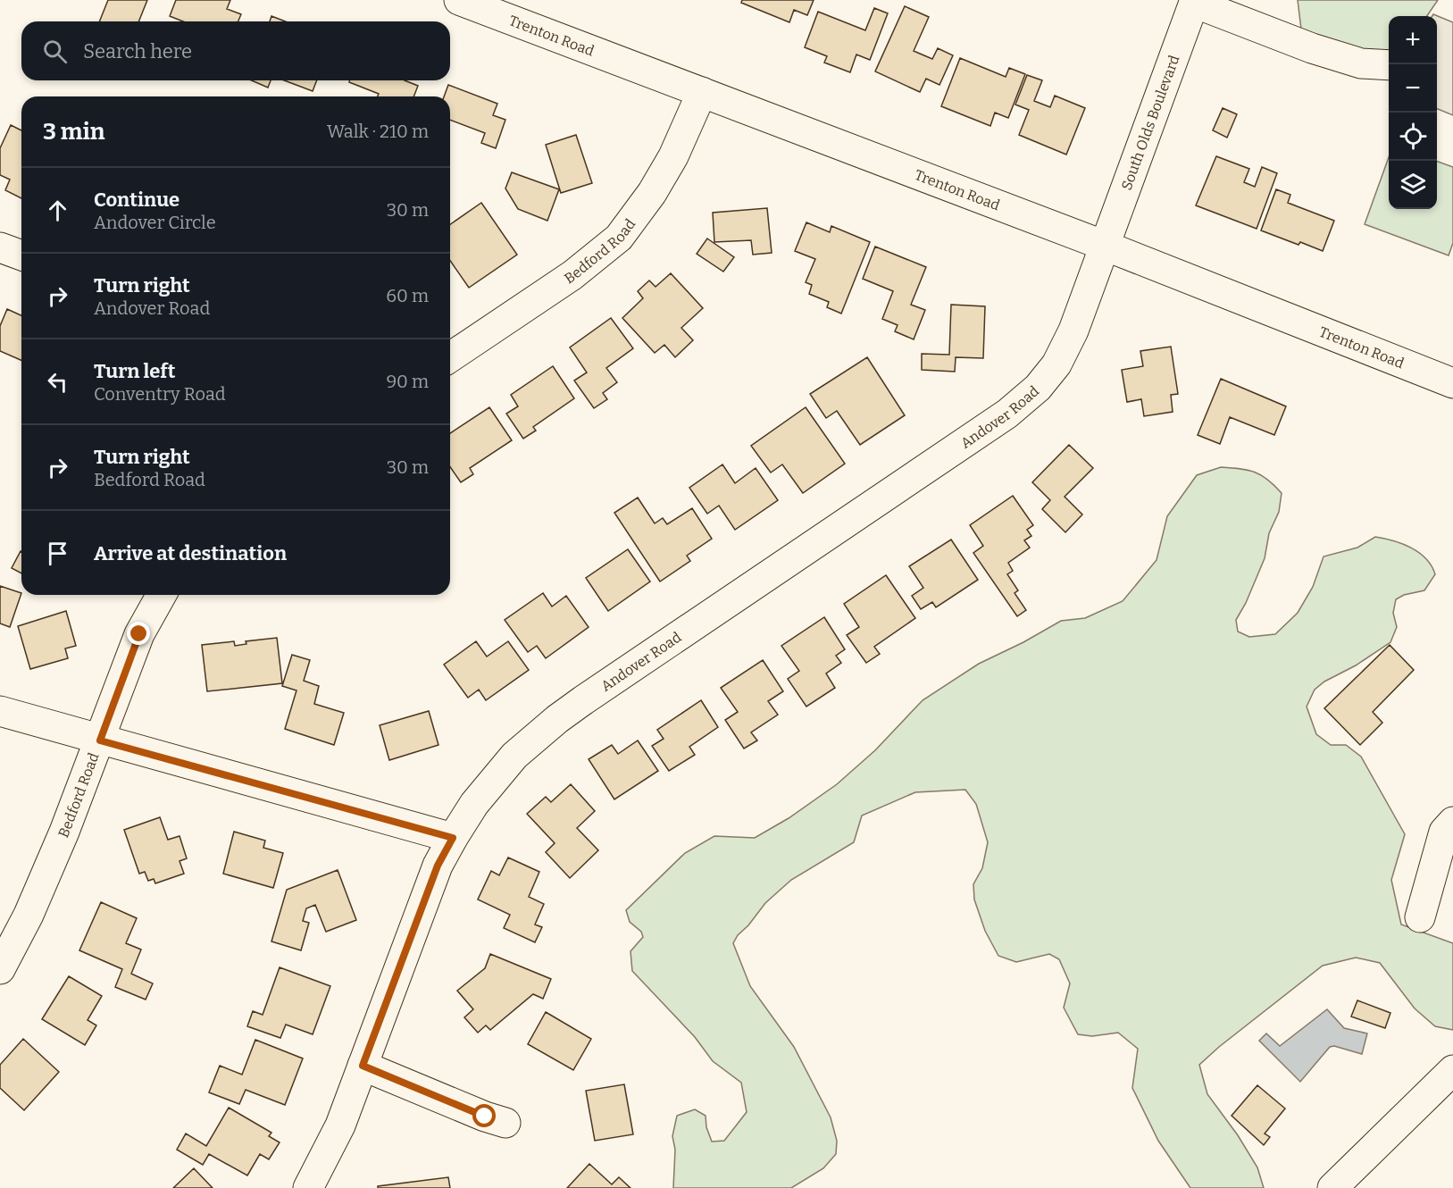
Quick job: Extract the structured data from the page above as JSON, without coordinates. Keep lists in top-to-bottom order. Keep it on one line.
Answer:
{"streets":{"street":["Trenton Road","South Olds Boulevard","Bedford Road","Andover Road"]},"crossings":[["Trenton Road","South Olds Boulevard"],["Trenton Road","Bedford Road"],["Trenton Road","Andover Road"],["South Olds Boulevard","Andover Road"]],"page":{"map_buttons":["+","−"],"search":"Search here","heading":["3 min","Walk · 210 m"],"list":[["Continue","Andover Circle","30 m"],["Turn right","Andover Road","60 m"],["Turn left","Conventry Road","90 m"],["Turn right","Bedford Road","30 m"],"Arrive at destination"]}}
